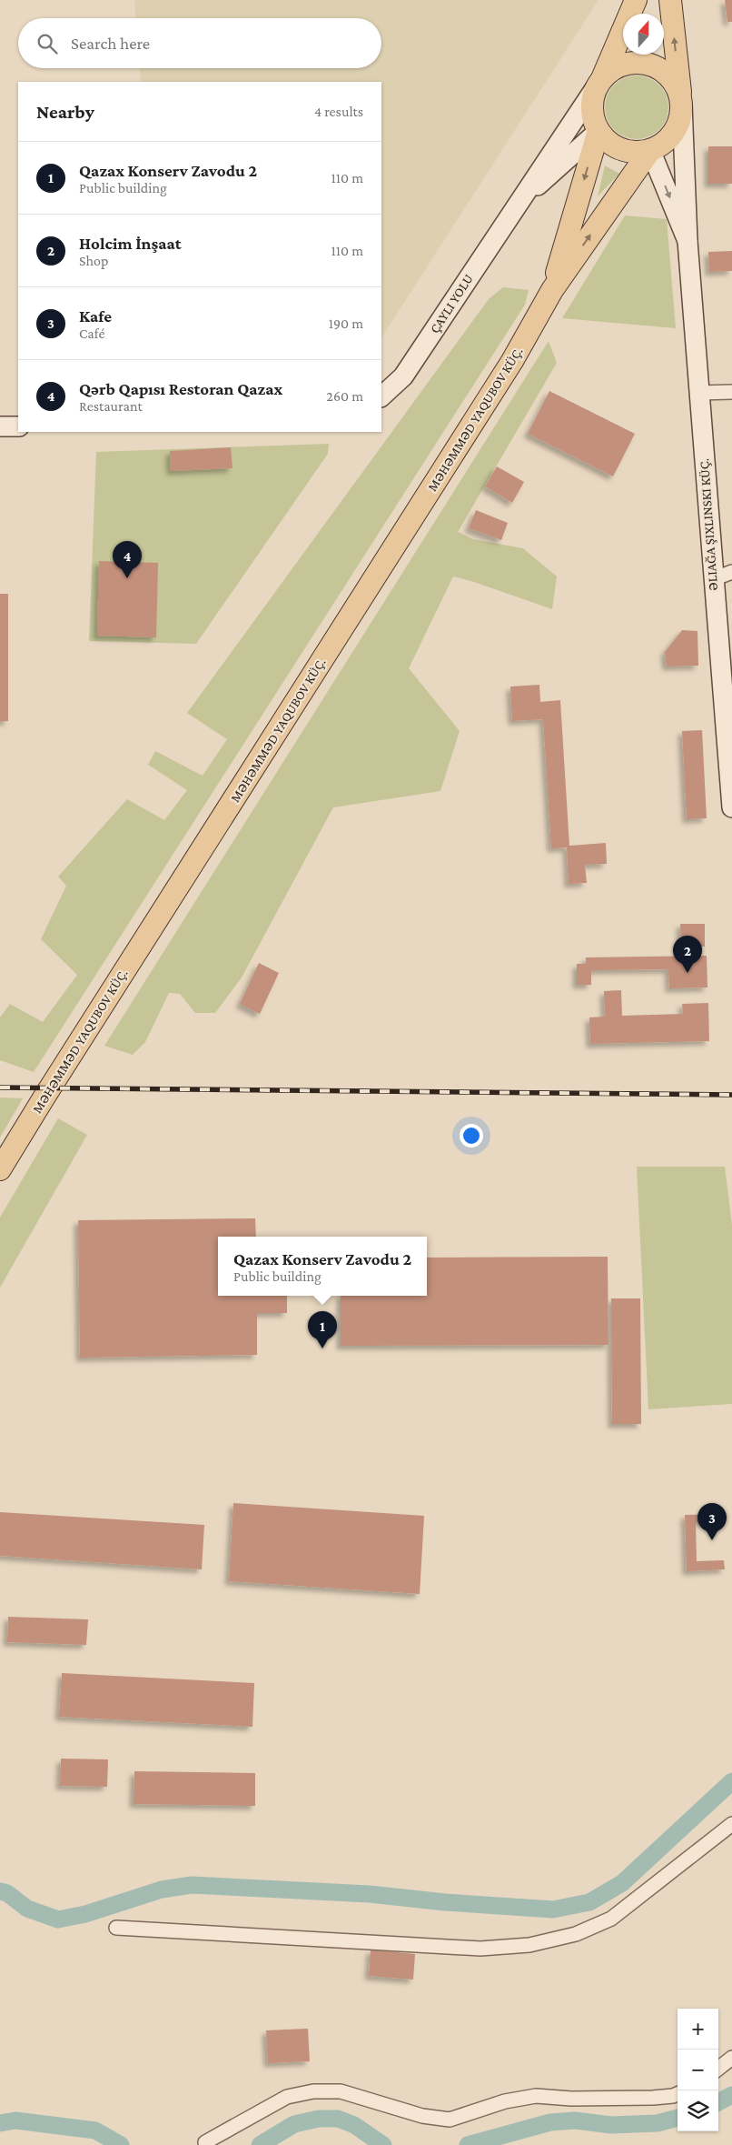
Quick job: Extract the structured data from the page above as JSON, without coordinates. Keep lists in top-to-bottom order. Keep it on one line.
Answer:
{"streets":{"main road":["MƏHƏMMƏD YAQUBOV KÜÇ."]},"north":"top","page":{"search":"Search here","heading":["Nearby","4 results"],"list":[{"mark":"1","name":"Qazax Konserv Zavodu 2","note":"Public building","value":"110 m"},{"mark":"2","name":"Holcim İnşaat","note":"Shop","value":"110 m"},{"mark":"3","name":"Kafe","note":"Café","value":"190 m"},{"mark":"4","name":"Qərb Qapısı Restoran Qazax","note":"Restaurant","value":"260 m"}],"pins":["4","2","1","3"],"popup":["Qazax Konserv Zavodu 2","Public building"],"map_buttons":["+","−"]}}
